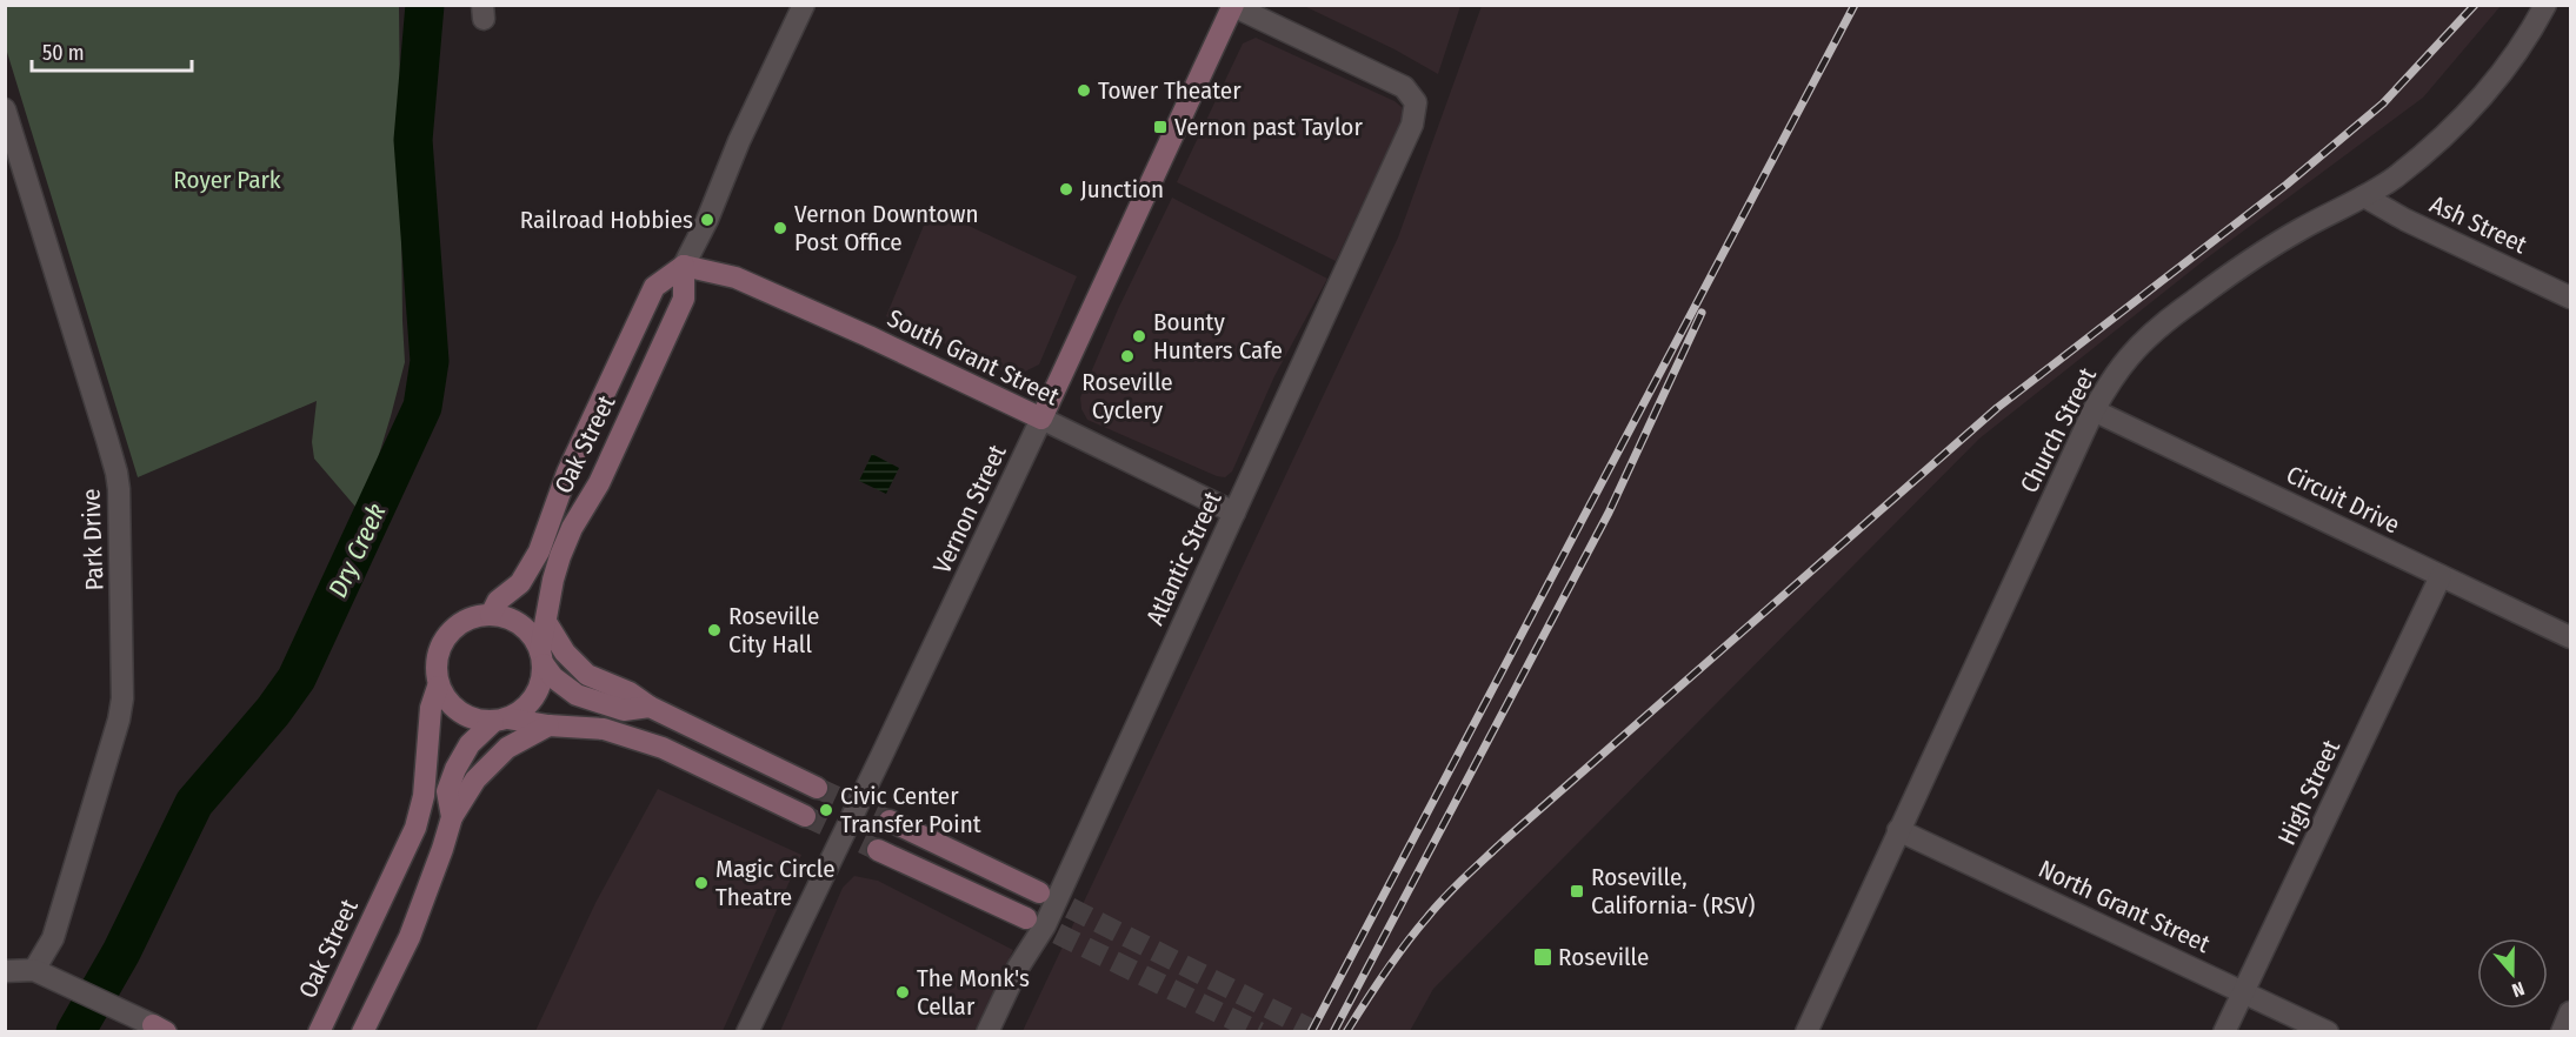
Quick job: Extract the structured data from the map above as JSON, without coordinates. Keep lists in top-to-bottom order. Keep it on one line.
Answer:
{"streets":{"main road":["South Grant Street","Oak Street","Vernon Street"],"street":["Ash Street","Church Street","Circuit Drive","Park Drive","Atlantic Street","High Street","North Grant Street"]},"crossings":[["Ash Street","Church Street"],["South Grant Street","Oak Street"],["South Grant Street","Vernon Street"],["South Grant Street","Atlantic Street"],["Church Street","Circuit Drive"],["Church Street","North Grant Street"],["Circuit Drive","High Street"],["Vernon Street","Atlantic Street"],["High Street","North Grant Street"]],"water":["Dry Creek"],"parks":["Royer Park"],"places":{"other":["Tower Theater","Junction","Railroad Hobbies","Vernon Downtown Post Office","Bounty Hunters Cafe","Roseville Cyclery","Roseville City Hall","Civic Center Transfer Point","Magic Circle Theatre","The Monk's Cellar"],"transit":["Vernon past Taylor","Roseville, California- (RSV)","Roseville"]},"scale_bar":"50 m","north":"bottom"}
